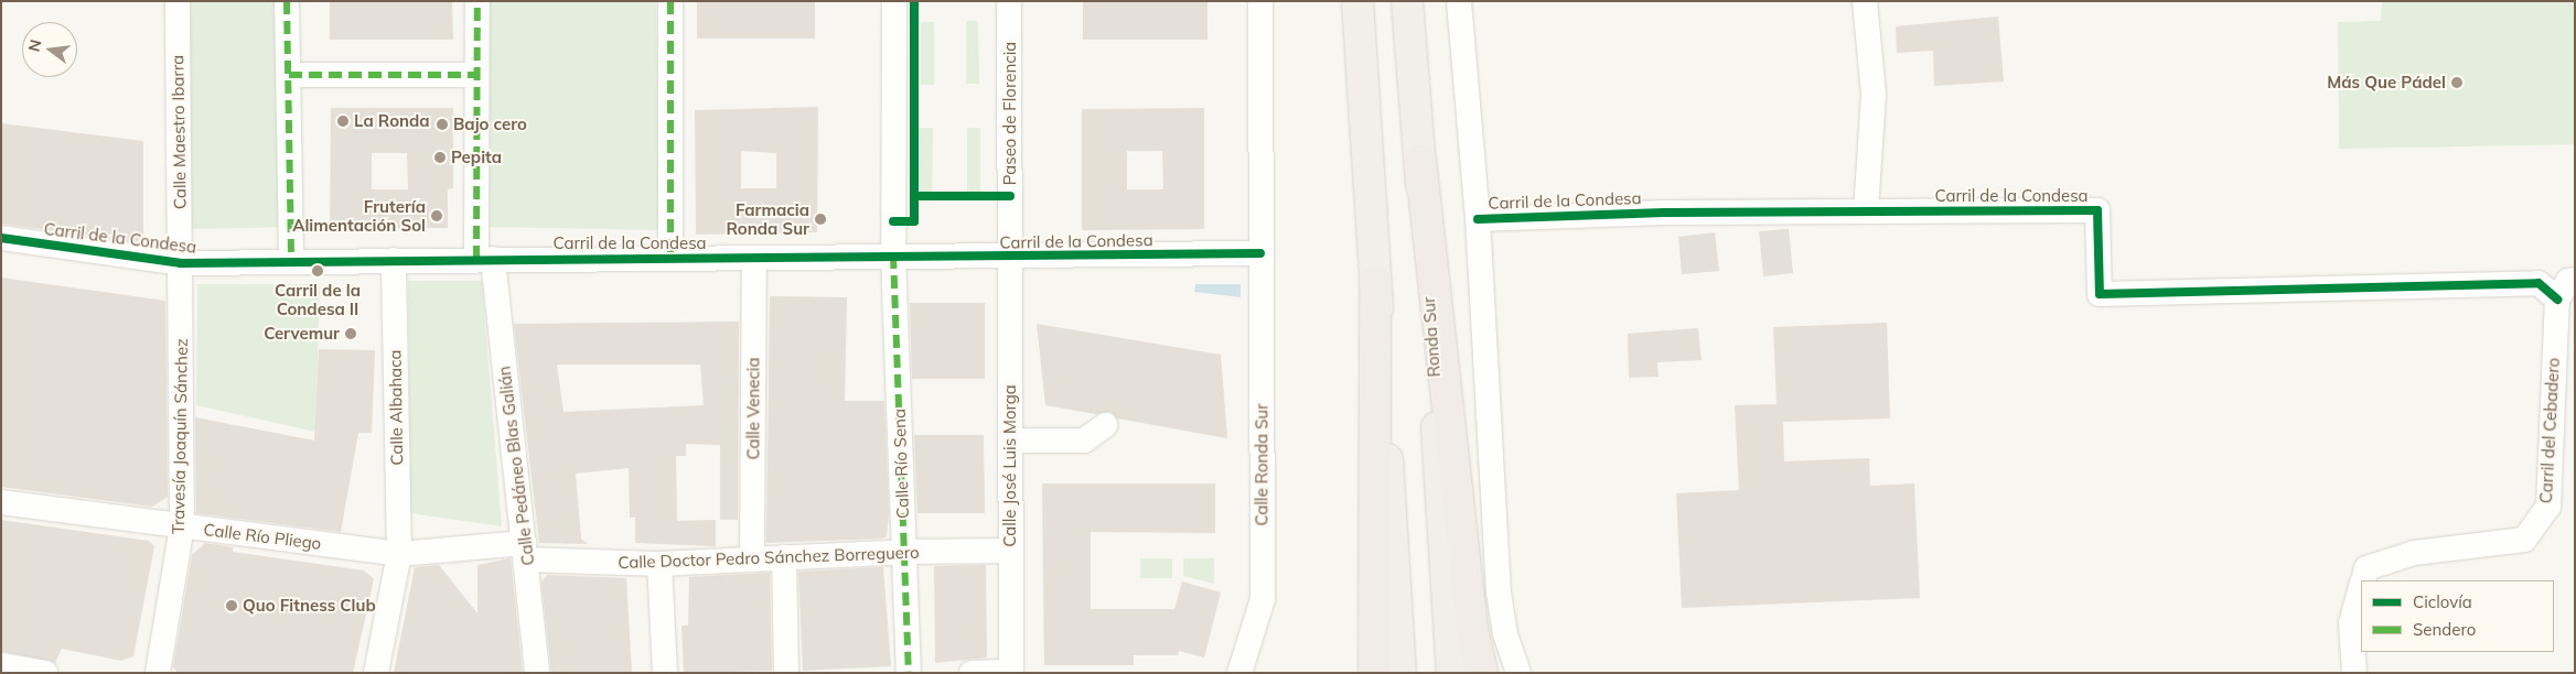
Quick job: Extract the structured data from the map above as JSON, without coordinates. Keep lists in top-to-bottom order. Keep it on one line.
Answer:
{"streets":{"main road":["Ronda Sur"],"street":["Paseo de Florencia","Calle Maestro Ibarra","Carril de la Condesa","Calle Albahaca","Calle Venecia","Carril del Cebadero","Travesía Joaquín Sánchez","Calle Río Sena","Calle Ronda Sur","Calle Pedáneo Blas Galián","Calle José Luis Morga","Calle Río Pliego","Calle Doctor Pedro Sánchez Borreguero"]},"crossings":[["Paseo de Florencia","Carril de la Condesa"],["Paseo de Florencia","Calle José Luis Morga"],["Calle Maestro Ibarra","Carril de la Condesa"],["Calle Maestro Ibarra","Travesía Joaquín Sánchez"],["Carril de la Condesa","Calle Albahaca"],["Carril de la Condesa","Calle Venecia"],["Carril de la Condesa","Carril del Cebadero"],["Carril de la Condesa","Travesía Joaquín Sánchez"],["Carril de la Condesa","Calle Río Sena"],["Carril de la Condesa","Calle Ronda Sur"],["Carril de la Condesa","Calle Pedáneo Blas Galián"],["Carril de la Condesa","Calle José Luis Morga"],["Calle Albahaca","Calle Río Pliego"],["Calle Venecia","Calle Doctor Pedro Sánchez Borreguero"],["Travesía Joaquín Sánchez","Calle Río Pliego"],["Calle Río Sena","Calle Doctor Pedro Sánchez Borreguero"],["Calle Pedáneo Blas Galián","Calle Río Pliego"],["Calle Pedáneo Blas Galián","Calle Doctor Pedro Sánchez Borreguero"],["Calle José Luis Morga","Calle Doctor Pedro Sánchez Borreguero"],["Calle Río Pliego","Calle Doctor Pedro Sánchez Borreguero"]],"places":["Más Que Pádel","La Ronda","Bajo cero","Pepita","Frutería Alimentación Sol","Farmacia Ronda Sur","Carril de la Condesa II","Cervemur","Quo Fitness Club"],"legend":["Ciclovía","Sendero"],"north":"left"}
